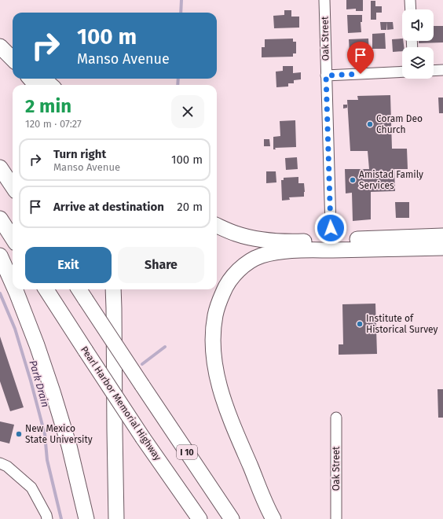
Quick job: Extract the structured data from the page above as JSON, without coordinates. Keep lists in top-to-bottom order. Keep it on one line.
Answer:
{"streets":{"highway":["Pearl Harbor Memorial Highway","I 10"],"street":["Oak Street"]},"water":["Park Drain"],"places":["Coram Deo Church","Amistad Family Services","Institute of Historical Survey","New Mexico State University"],"page":{"turn":["100 m","Manso Avenue"],"heading":["2 min","120 m · 07:27"],"list":[{"name":"Turn right","note":"Manso Avenue","value":"100 m"},{"name":"Arrive at destination","value":"20 m"}],"buttons":["Exit","Share"]}}
